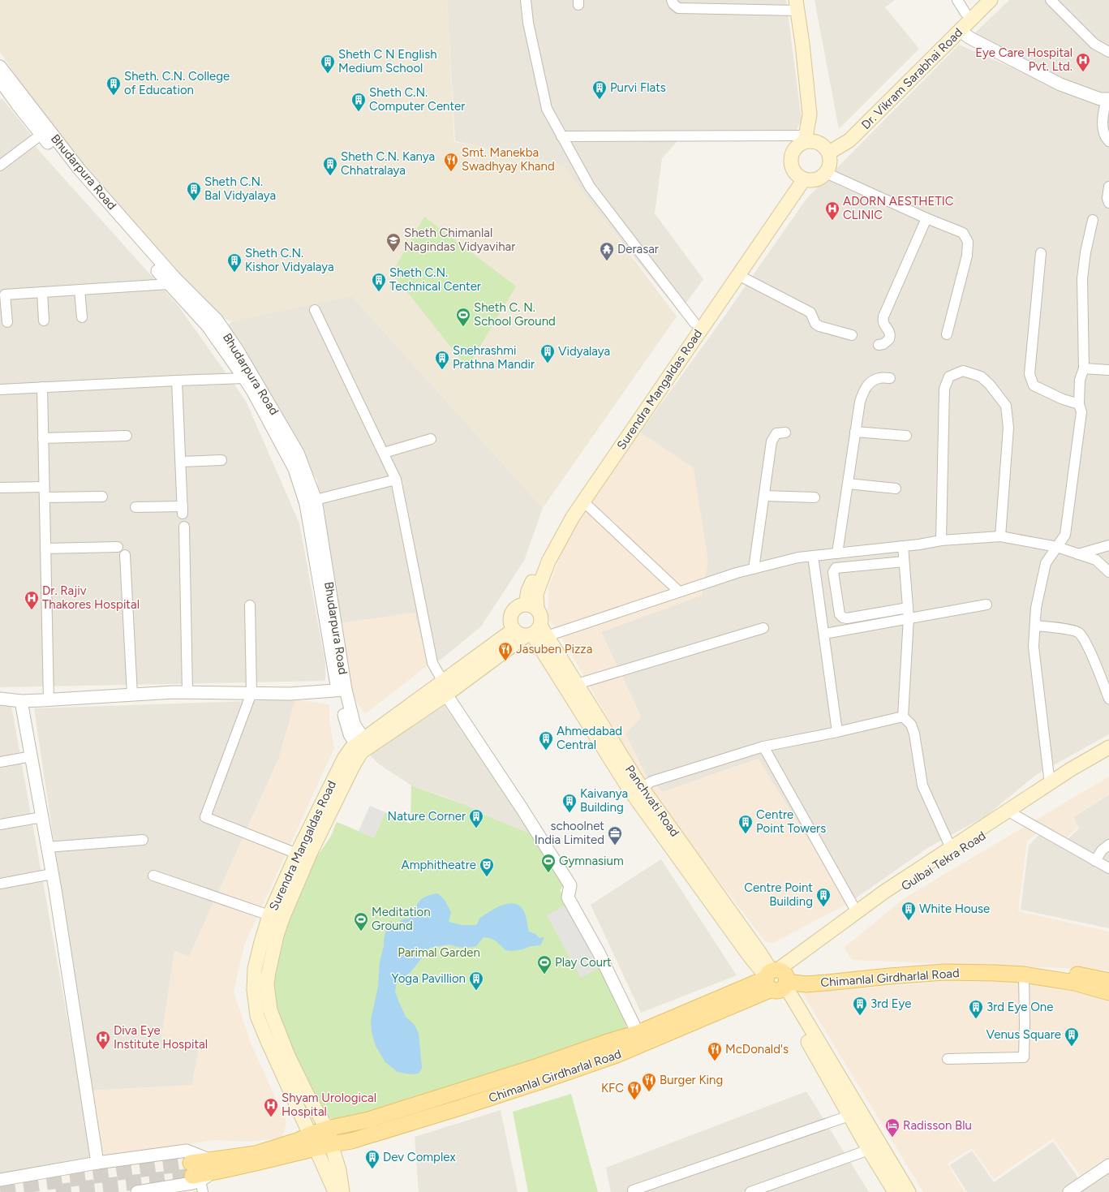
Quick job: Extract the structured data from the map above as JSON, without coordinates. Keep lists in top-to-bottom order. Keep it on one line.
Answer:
{"streets":{"main road":["Dr. Vikram Sarabhai Road","Surendra Mangaldas Road","Panchvati Road","Gulbai Tekra Road","Chimanlal Girdharlal Road"],"street":["Bhudarpura Road"]},"crossings":[["Dr. Vikram Sarabhai Road","Surendra Mangaldas Road"],["Bhudarpura Road","Surendra Mangaldas Road"],["Surendra Mangaldas Road","Panchvati Road"],["Surendra Mangaldas Road","Chimanlal Girdharlal Road"],["Panchvati Road","Gulbai Tekra Road"],["Panchvati Road","Chimanlal Girdharlal Road"],["Gulbai Tekra Road","Chimanlal Girdharlal Road"]],"parks":["Parimal Garden"],"places":{"hospital":["Eye Care Hospital Pvt. Ltd.","ADORN AESTHETIC CLINIC","Dr. Rajiv Thakores Hospital","Diva Eye Institute Hospital","Shyam Urological Hospital"],"building":["Sheth C N English Medium School","Sheth. C.N. College of Education","Purvi Flats","Sheth C.N. Computer Center","Sheth C.N. Kanya Chhatralaya","Sheth C.N. Bal Vidyalaya","Sheth C.N. Kishor Vidyalaya","Sheth C.N. Technical Center","Vidyalaya","Snehrashmi Prathna Mandir","Ahmedabad Central","Kaivanya Building","Nature Corner","Centre Point Towers","Centre Point Building","White House","Yoga Pavillion","3rd Eye","3rd Eye One","Venus Square","Dev Complex"],"restaurant":["Smt. Manekba Swadhyay Khand","Jasuben Pizza","McDonald's","Burger King","KFC"],"school or university":["Sheth Chimanlal Nagindas Vidyavihar"],"temple":["Derasar"],"sports":["Sheth C. N. School Ground","Gymnasium","Meditation Ground","Play Court"],"office":["schoolnet India Limited"],"theatre":["Amphitheatre"],"hotel":["Radisson Blu"]}}
